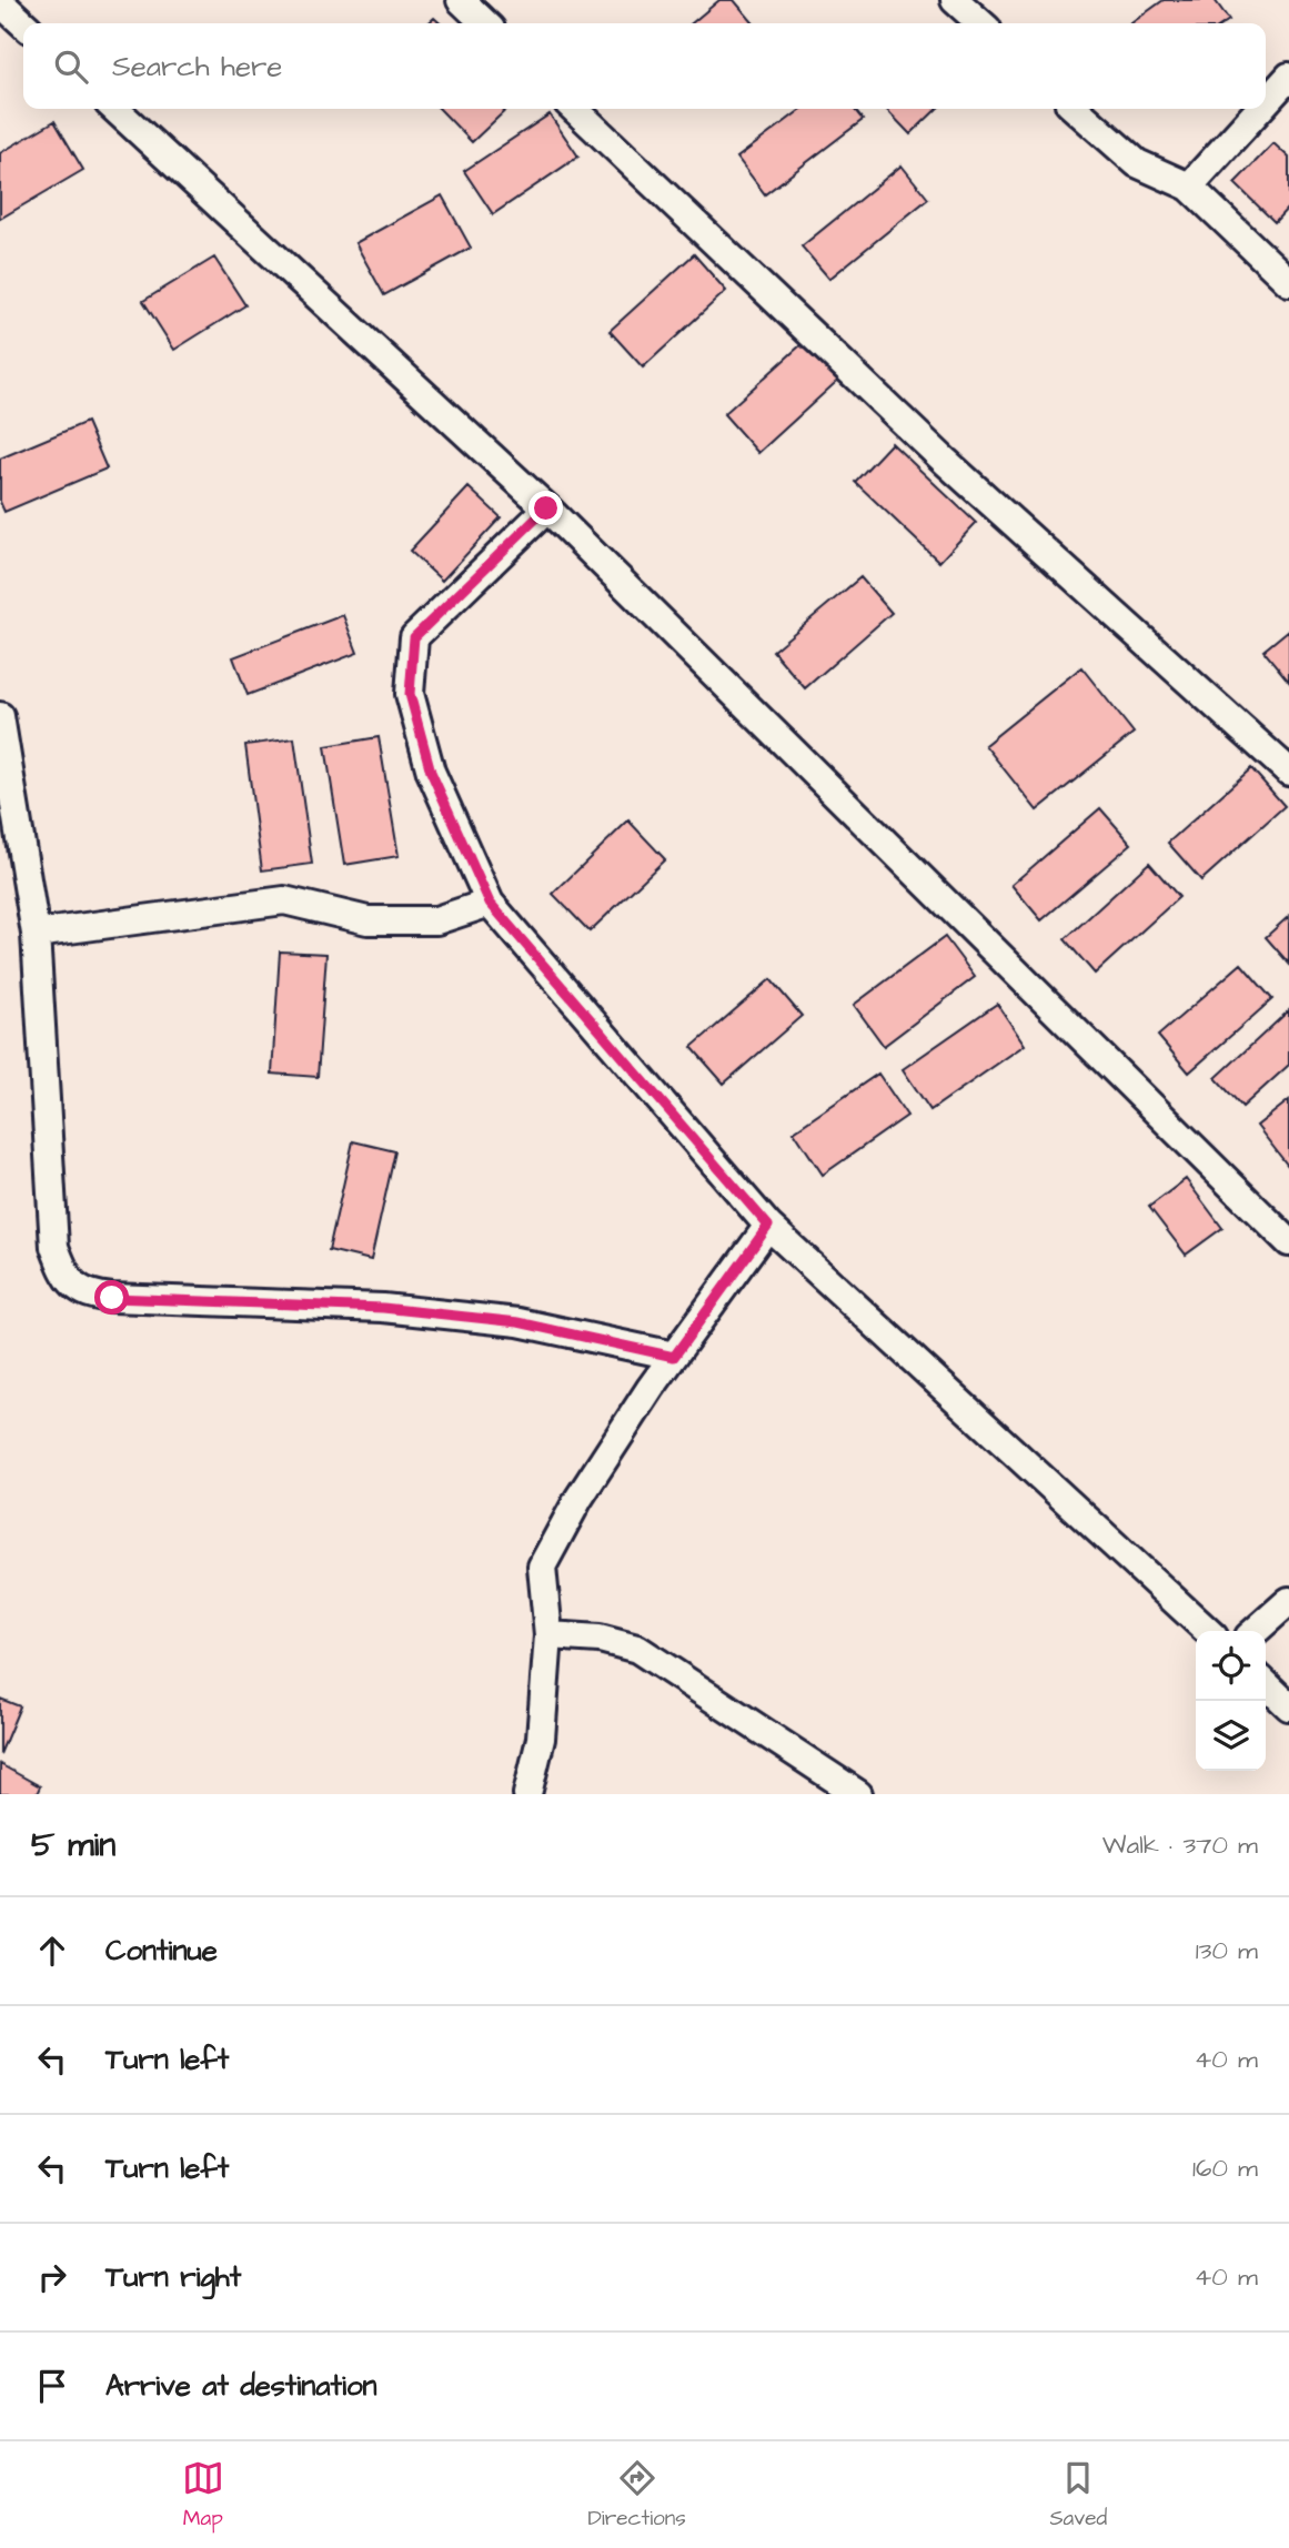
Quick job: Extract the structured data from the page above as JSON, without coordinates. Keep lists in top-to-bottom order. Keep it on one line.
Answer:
{"page":{"search":"Search here","heading":["5 min","Walk · 370 m"],"list":[["Continue","130 m"],["Turn left","40 m"],["Turn left","160 m"],["Turn right","40 m"],"Arrive at destination"],"nav":["Map","Directions","Saved"]}}
